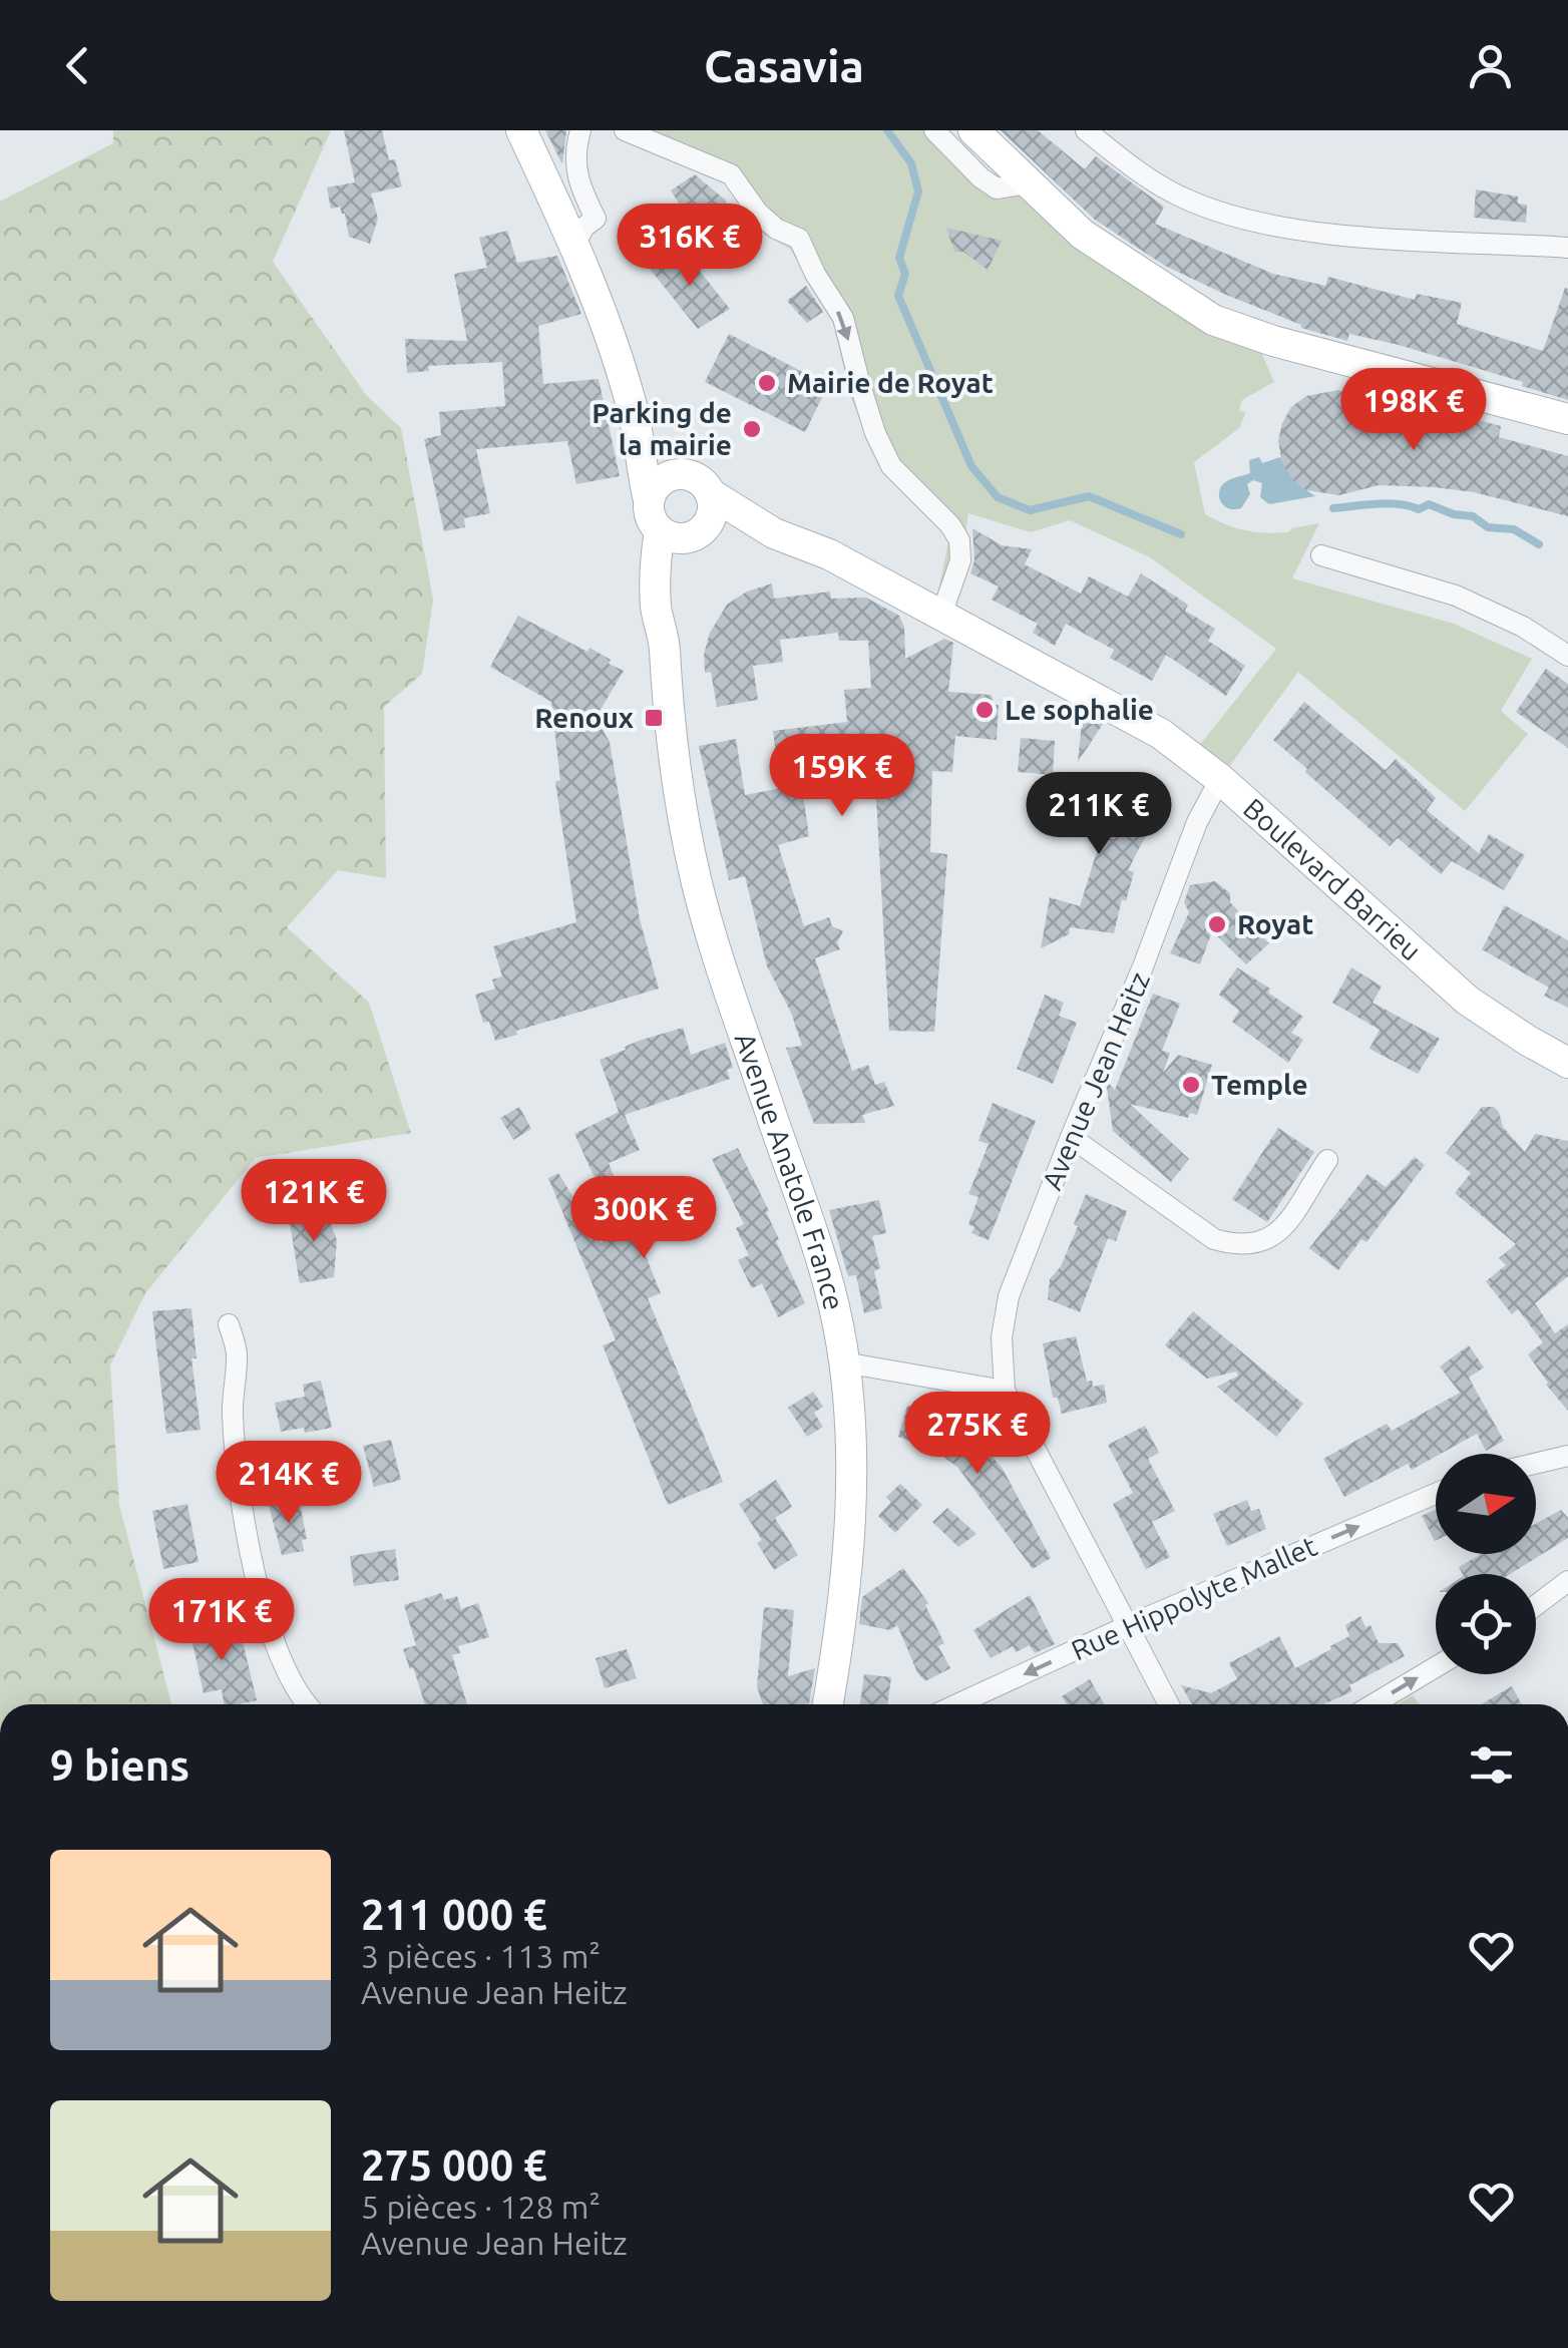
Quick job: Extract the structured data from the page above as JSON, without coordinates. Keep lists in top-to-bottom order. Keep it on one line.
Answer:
{"streets":{"main road":["Boulevard Barrieu","Avenue Anatole France"],"street":["Avenue Jean Heitz","Rue Hippolyte Mallet"]},"crossings":[["Boulevard Barrieu","Avenue Jean Heitz"],["Boulevard Barrieu","Avenue Anatole France"],["Avenue Jean Heitz","Rue Hippolyte Mallet"]],"places":{"other":["Mairie de Royat","Parking de la mairie","Le sophalie","Royat","Temple"],"transit":["Renoux"]},"north":"right","page":{"header":"Casavia","price":["316K €","198K €","159K €","211K €","121K €","300K €","275K €","214K €","171K €"],"heading":"9 biens","list":[{"name":"211 000 €","note":"3 pièces · 113 m² · Avenue Jean Heitz"},{"name":"275 000 €","note":"5 pièces · 128 m² · Avenue Jean Heitz"}]}}
